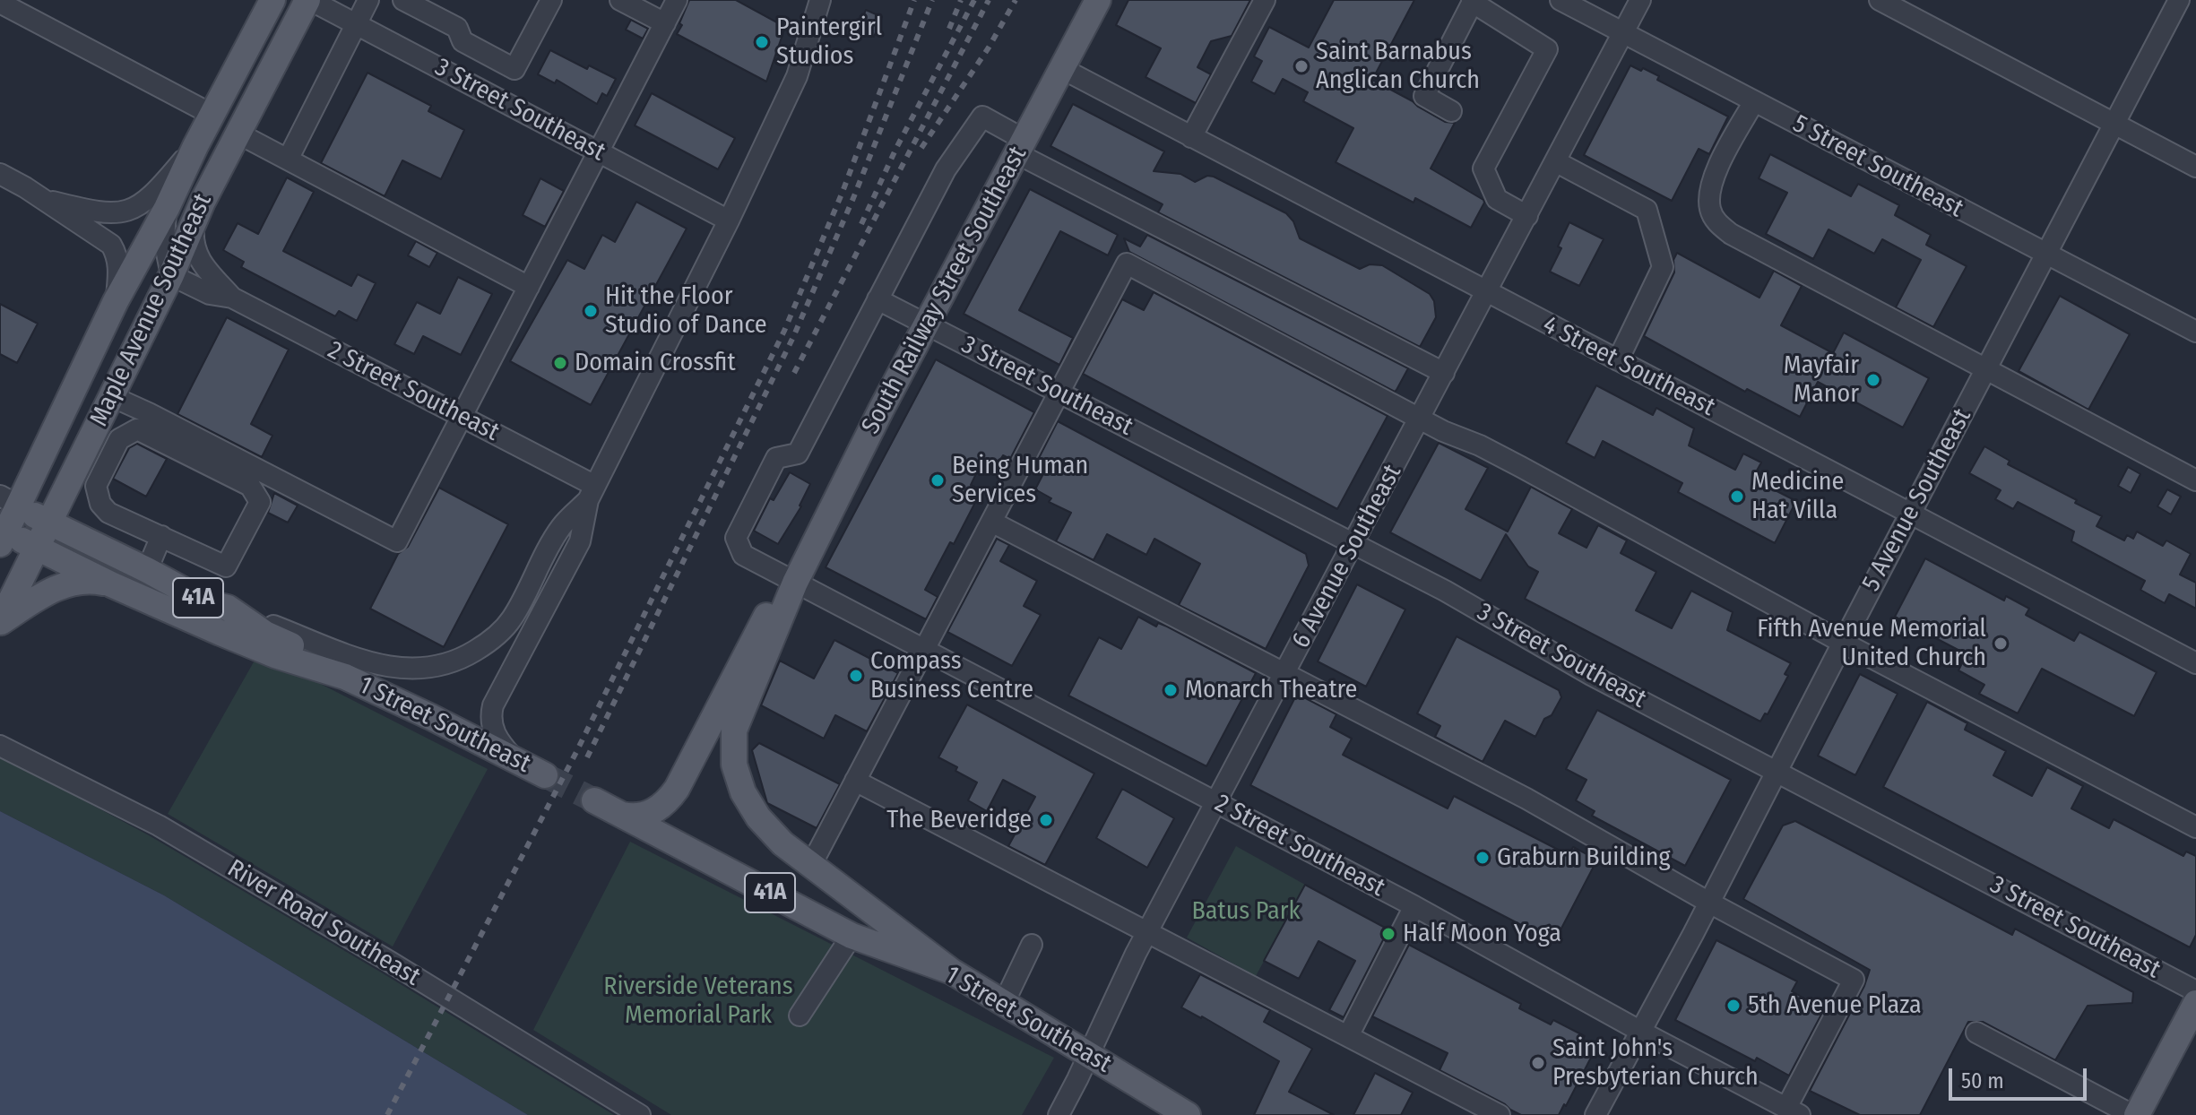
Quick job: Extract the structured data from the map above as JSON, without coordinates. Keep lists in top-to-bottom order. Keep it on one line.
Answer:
{"streets":{"main road":["South Railway Street Southeast","Maple Avenue Southeast","41A","1 Street Southeast"],"street":["3 Street Southeast","5 Street Southeast","4 Street Southeast","2 Street Southeast","5 Avenue Southeast","6 Avenue Southeast","River Road Southeast"]},"crossings":[["3 Street Southeast","South Railway Street Southeast"],["3 Street Southeast","Maple Avenue Southeast"],["3 Street Southeast","2 Street Southeast"],["3 Street Southeast","5 Avenue Southeast"],["3 Street Southeast","6 Avenue Southeast"],["5 Street Southeast","5 Avenue Southeast"],["5 Street Southeast","6 Avenue Southeast"],["South Railway Street Southeast","4 Street Southeast"],["South Railway Street Southeast","2 Street Southeast"],["South Railway Street Southeast","1 Street Southeast"],["Maple Avenue Southeast","2 Street Southeast"],["Maple Avenue Southeast","1 Street Southeast"],["4 Street Southeast","5 Avenue Southeast"],["4 Street Southeast","6 Avenue Southeast"],["2 Street Southeast","5 Avenue Southeast"],["2 Street Southeast","6 Avenue Southeast"],["6 Avenue Southeast","1 Street Southeast"]],"parks":["Batus Park","Riverside Veterans Memorial Park"],"places":["Paintergirl Studios","Saint Barnabus Anglican Church","Hit the Floor Studio of Dance","Domain Crossfit","Mayfair Manor","Being Human Services","Medicine Hat Villa","Fifth Avenue Memorial United Church","Compass Business Centre","Monarch Theatre","The Beveridge","Graburn Building","Half Moon Yoga","5th Avenue Plaza","Saint John's Presbyterian Church"],"scale_bar":"50 m"}
